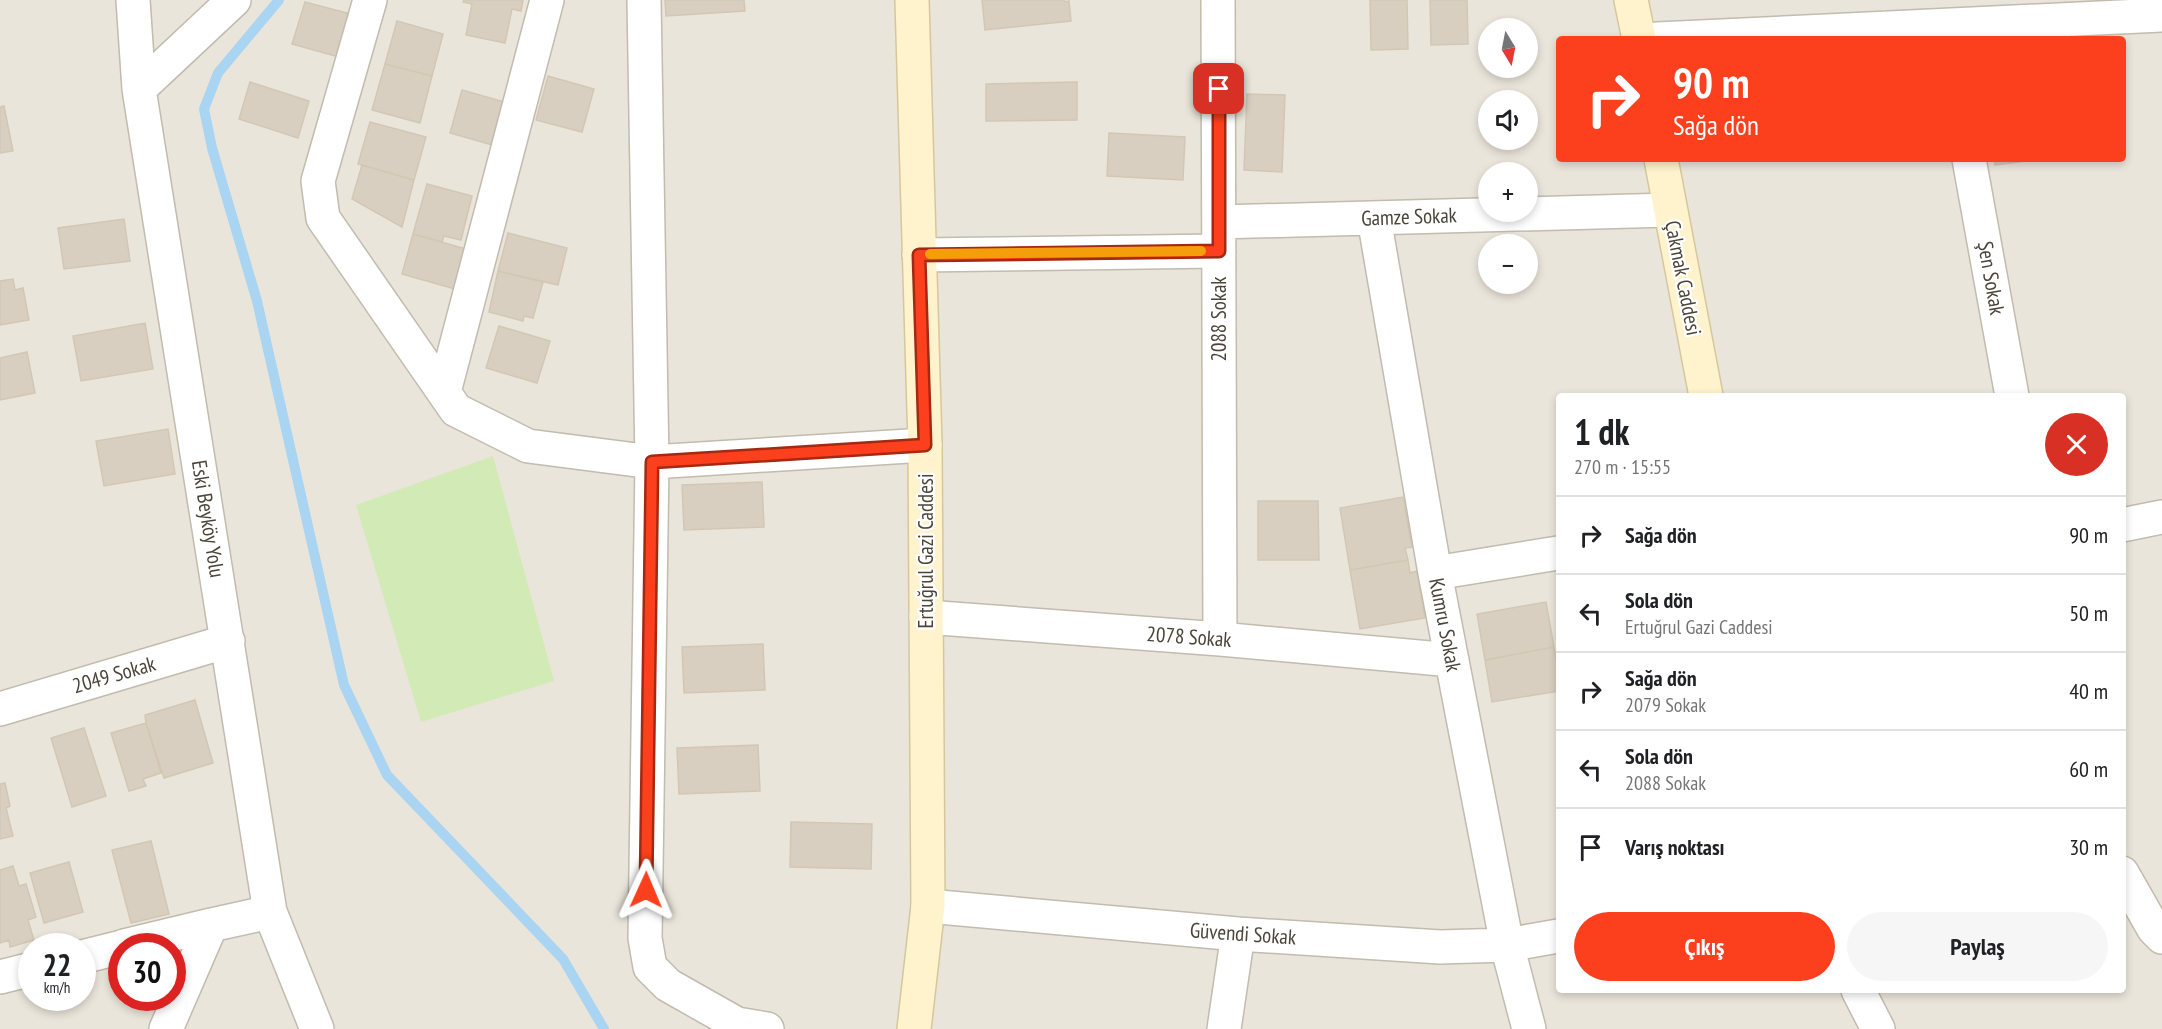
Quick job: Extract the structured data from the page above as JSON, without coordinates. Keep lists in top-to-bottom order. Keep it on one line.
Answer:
{"streets":{"main road":["Çakmak Caddesi","Ertuğrul Gazi Caddesi"],"street":["Gamze Sokak","Şen Sokak","2088 Sokak","Eski Beyköy Yolu","Kumru Sokak","2078 Sokak","2049 Sokak","Güvendi Sokak"]},"crossings":[["Gamze Sokak","Çakmak Caddesi"],["Gamze Sokak","2088 Sokak"],["Gamze Sokak","Ertuğrul Gazi Caddesi"],["Gamze Sokak","Kumru Sokak"],["2088 Sokak","2078 Sokak"],["Eski Beyköy Yolu","2049 Sokak"],["Ertuğrul Gazi Caddesi","2078 Sokak"],["Ertuğrul Gazi Caddesi","Güvendi Sokak"],["Kumru Sokak","2078 Sokak"],["Kumru Sokak","Güvendi Sokak"]],"north":"bottom","page":{"map_buttons":["+","−"],"turn":["90 m","Sağa dön"],"heading":["1 dk","270 m · 15:55"],"list":[{"name":"Sağa dön","value":"90 m"},{"name":"Sola dön","note":"Ertuğrul Gazi Caddesi","value":"50 m"},{"name":"Sağa dön","note":"2079 Sokak","value":"40 m"},{"name":"Sola dön","note":"2088 Sokak","value":"60 m"},{"name":"Varış noktası","value":"30 m"}],"buttons":["Çıkış","Paylaş"],"speed":"22 km/h","limit":"30"}}
